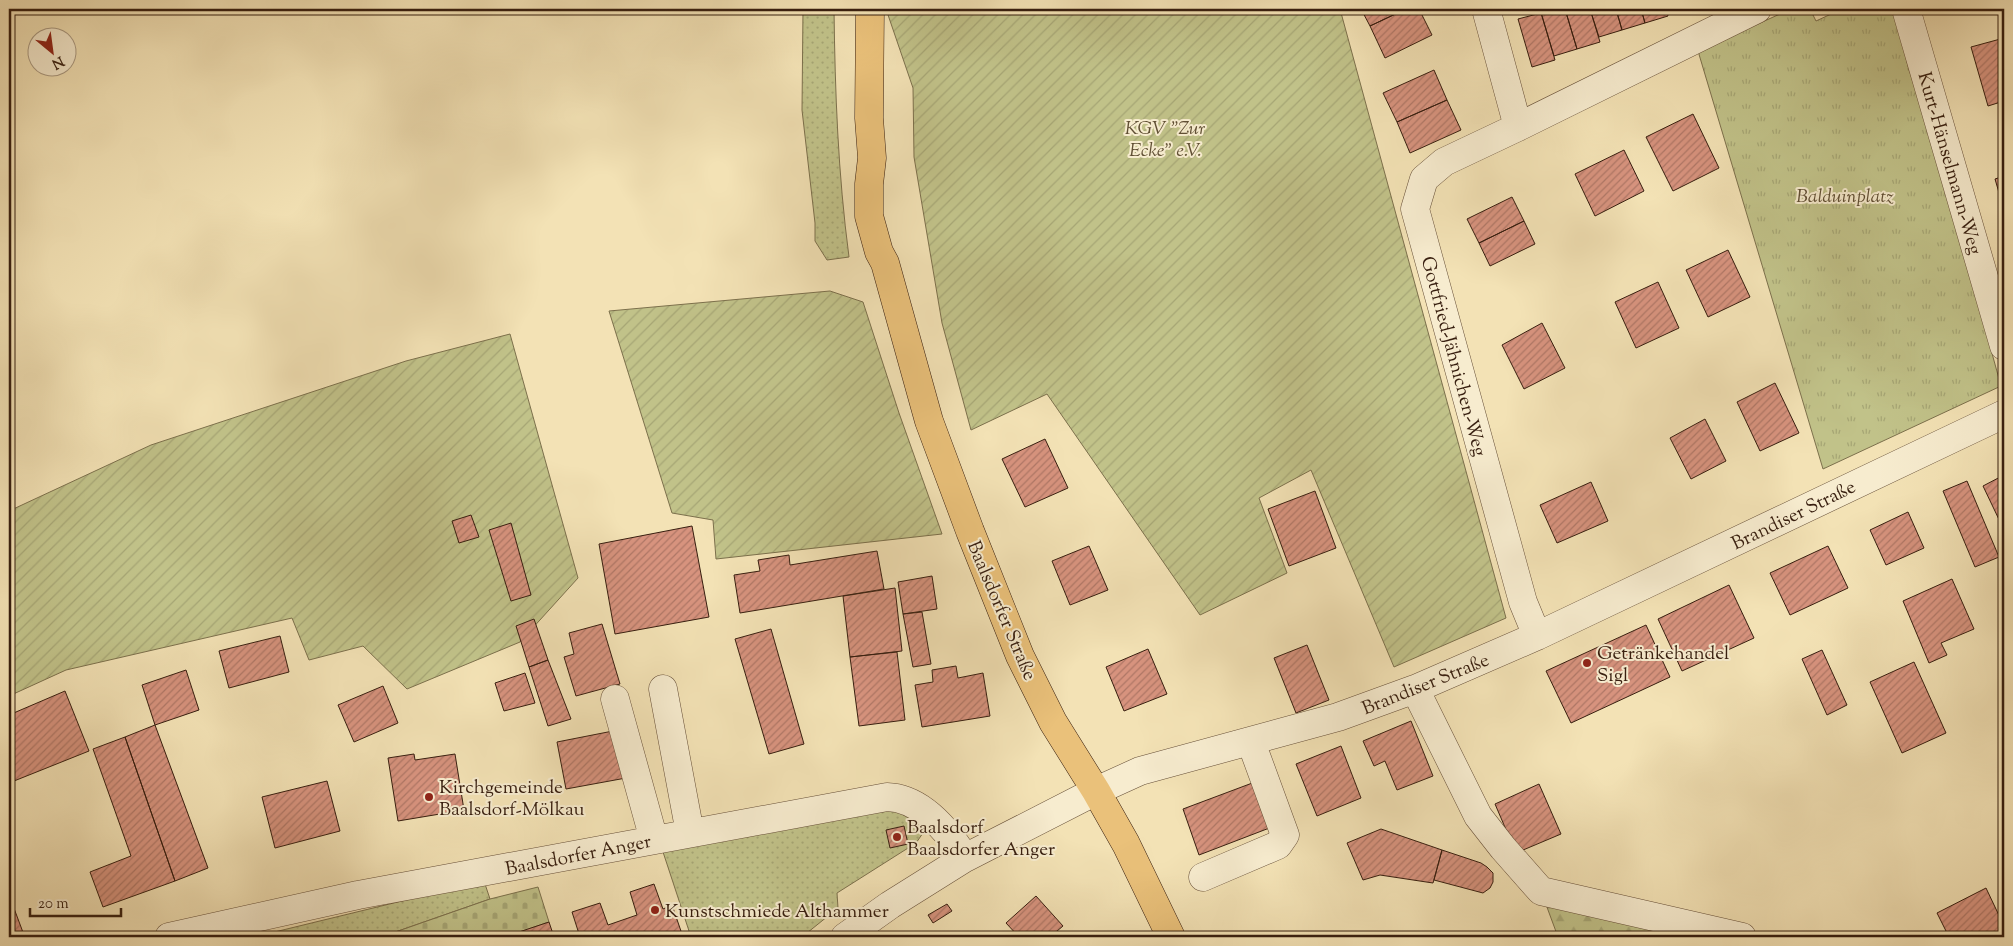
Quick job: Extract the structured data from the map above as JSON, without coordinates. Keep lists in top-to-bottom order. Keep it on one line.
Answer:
{"streets":{"main road":["Baalsdorfer Straße"],"street":["Kurt-Hänselmann-Weg","Gottfried-Jähnichen-Weg","Brandiser Straße","Baalsdorfer Anger"]},"crossings":[["Gottfried-Jähnichen-Weg","Brandiser Straße"],["Brandiser Straße","Baalsdorfer Straße"],["Brandiser Straße","Baalsdorfer Anger"]],"parks":["KGV \"Zur Ecke\" e.V.","Balduinplatz"],"places":["Getränkehandel Sigl","Kirchgemeinde Baalsdorf-Mölkau","Baalsdorf Baalsdorfer Anger","Kunstschmiede Althammer"],"scale_bar":"20 m","north":"bottom right"}
